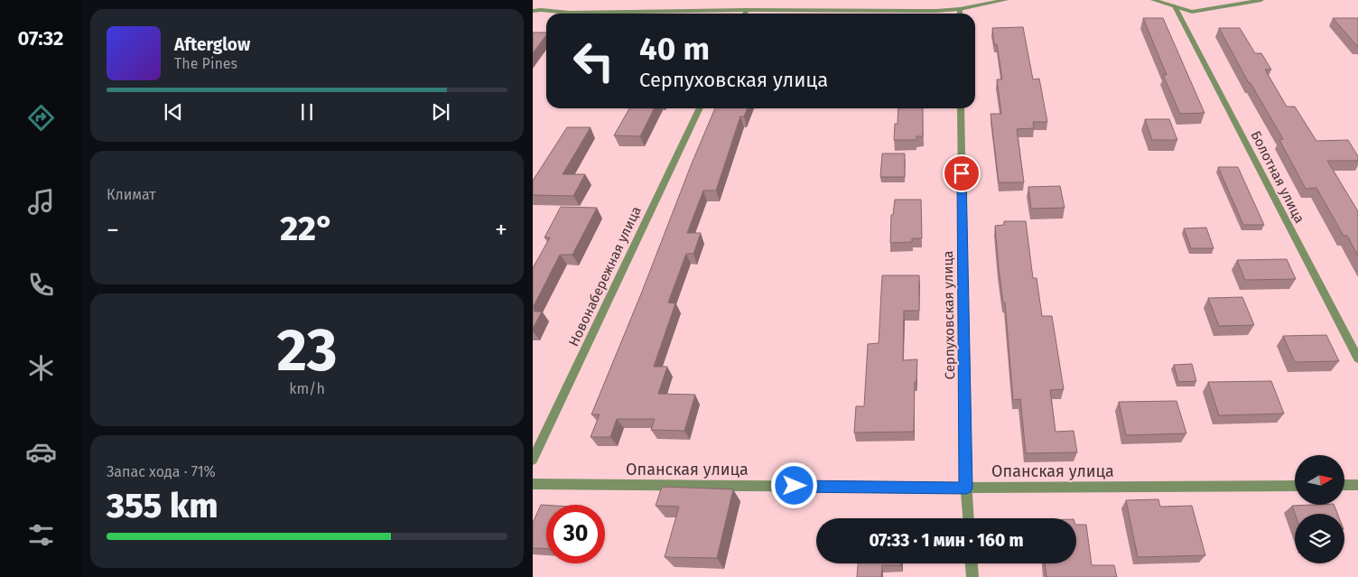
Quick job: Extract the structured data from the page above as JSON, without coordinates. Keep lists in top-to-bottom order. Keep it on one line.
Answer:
{"streets":{"street":["Болотная улица","Новонабережная улица","Серпуховская улица","Опанская улица"]},"crossings":[["Серпуховская улица","Опанская улица"]],"north":"right","page":{"tabs":"07:32","turn":["40 m","Серпуховская улица"],"song":["Afterglow","The Pines"],"tile":["Климат",["23","km/h"],["Запас хода · 71%","355 km"]],"heat":["−","22°","+"],"limit":"30","trip":"07:33 · 1 мин · 160 m"}}
